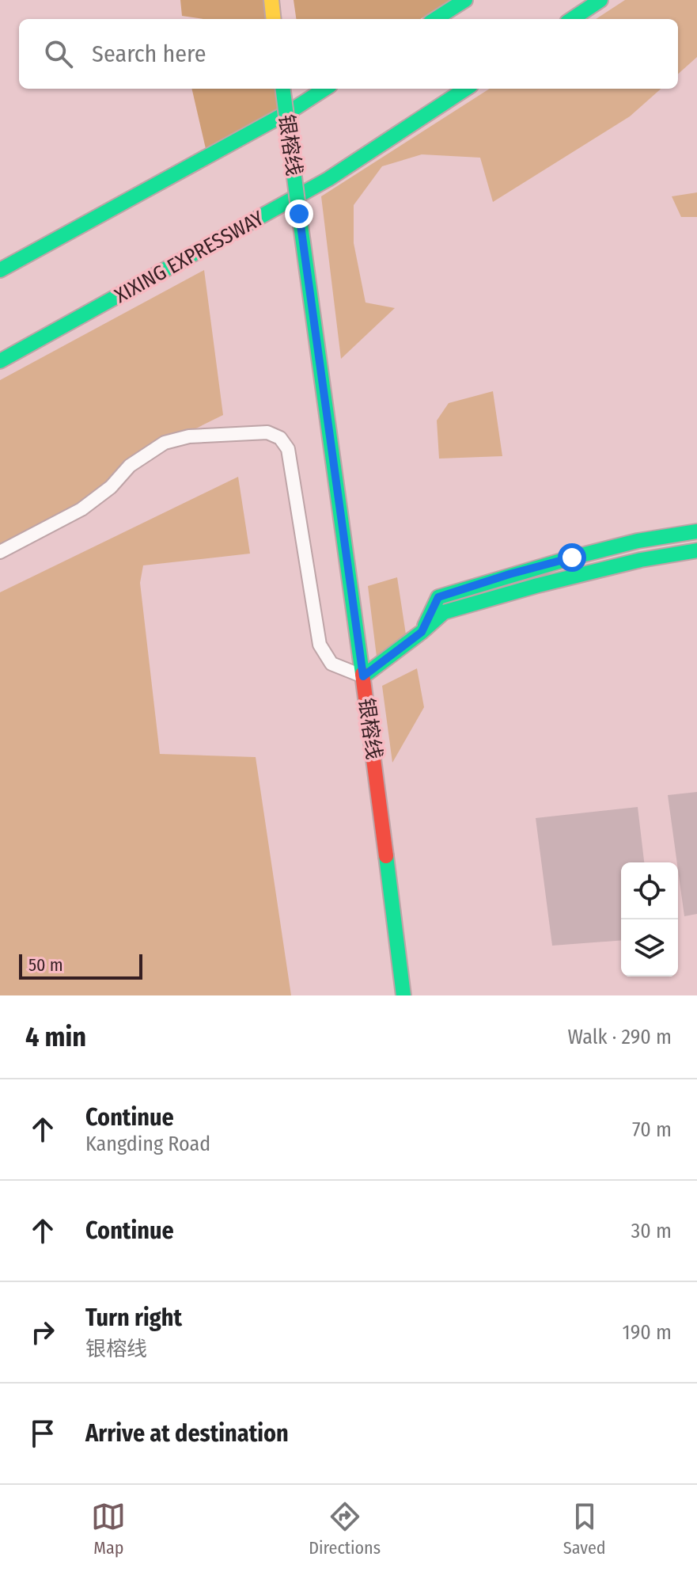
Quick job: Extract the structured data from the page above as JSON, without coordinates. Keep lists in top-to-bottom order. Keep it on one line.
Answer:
{"streets":{"main road":["银榕线","XIXING EXPRESSWAY"]},"scale_bar":"50 m","page":{"search":"Search here","scale":"50 m","heading":["4 min","Walk · 290 m"],"list":[["Continue","Kangding Road","70 m"],["Continue","30 m"],["Turn right","银榕线","190 m"],"Arrive at destination"],"nav":["Map","Directions","Saved"]}}
